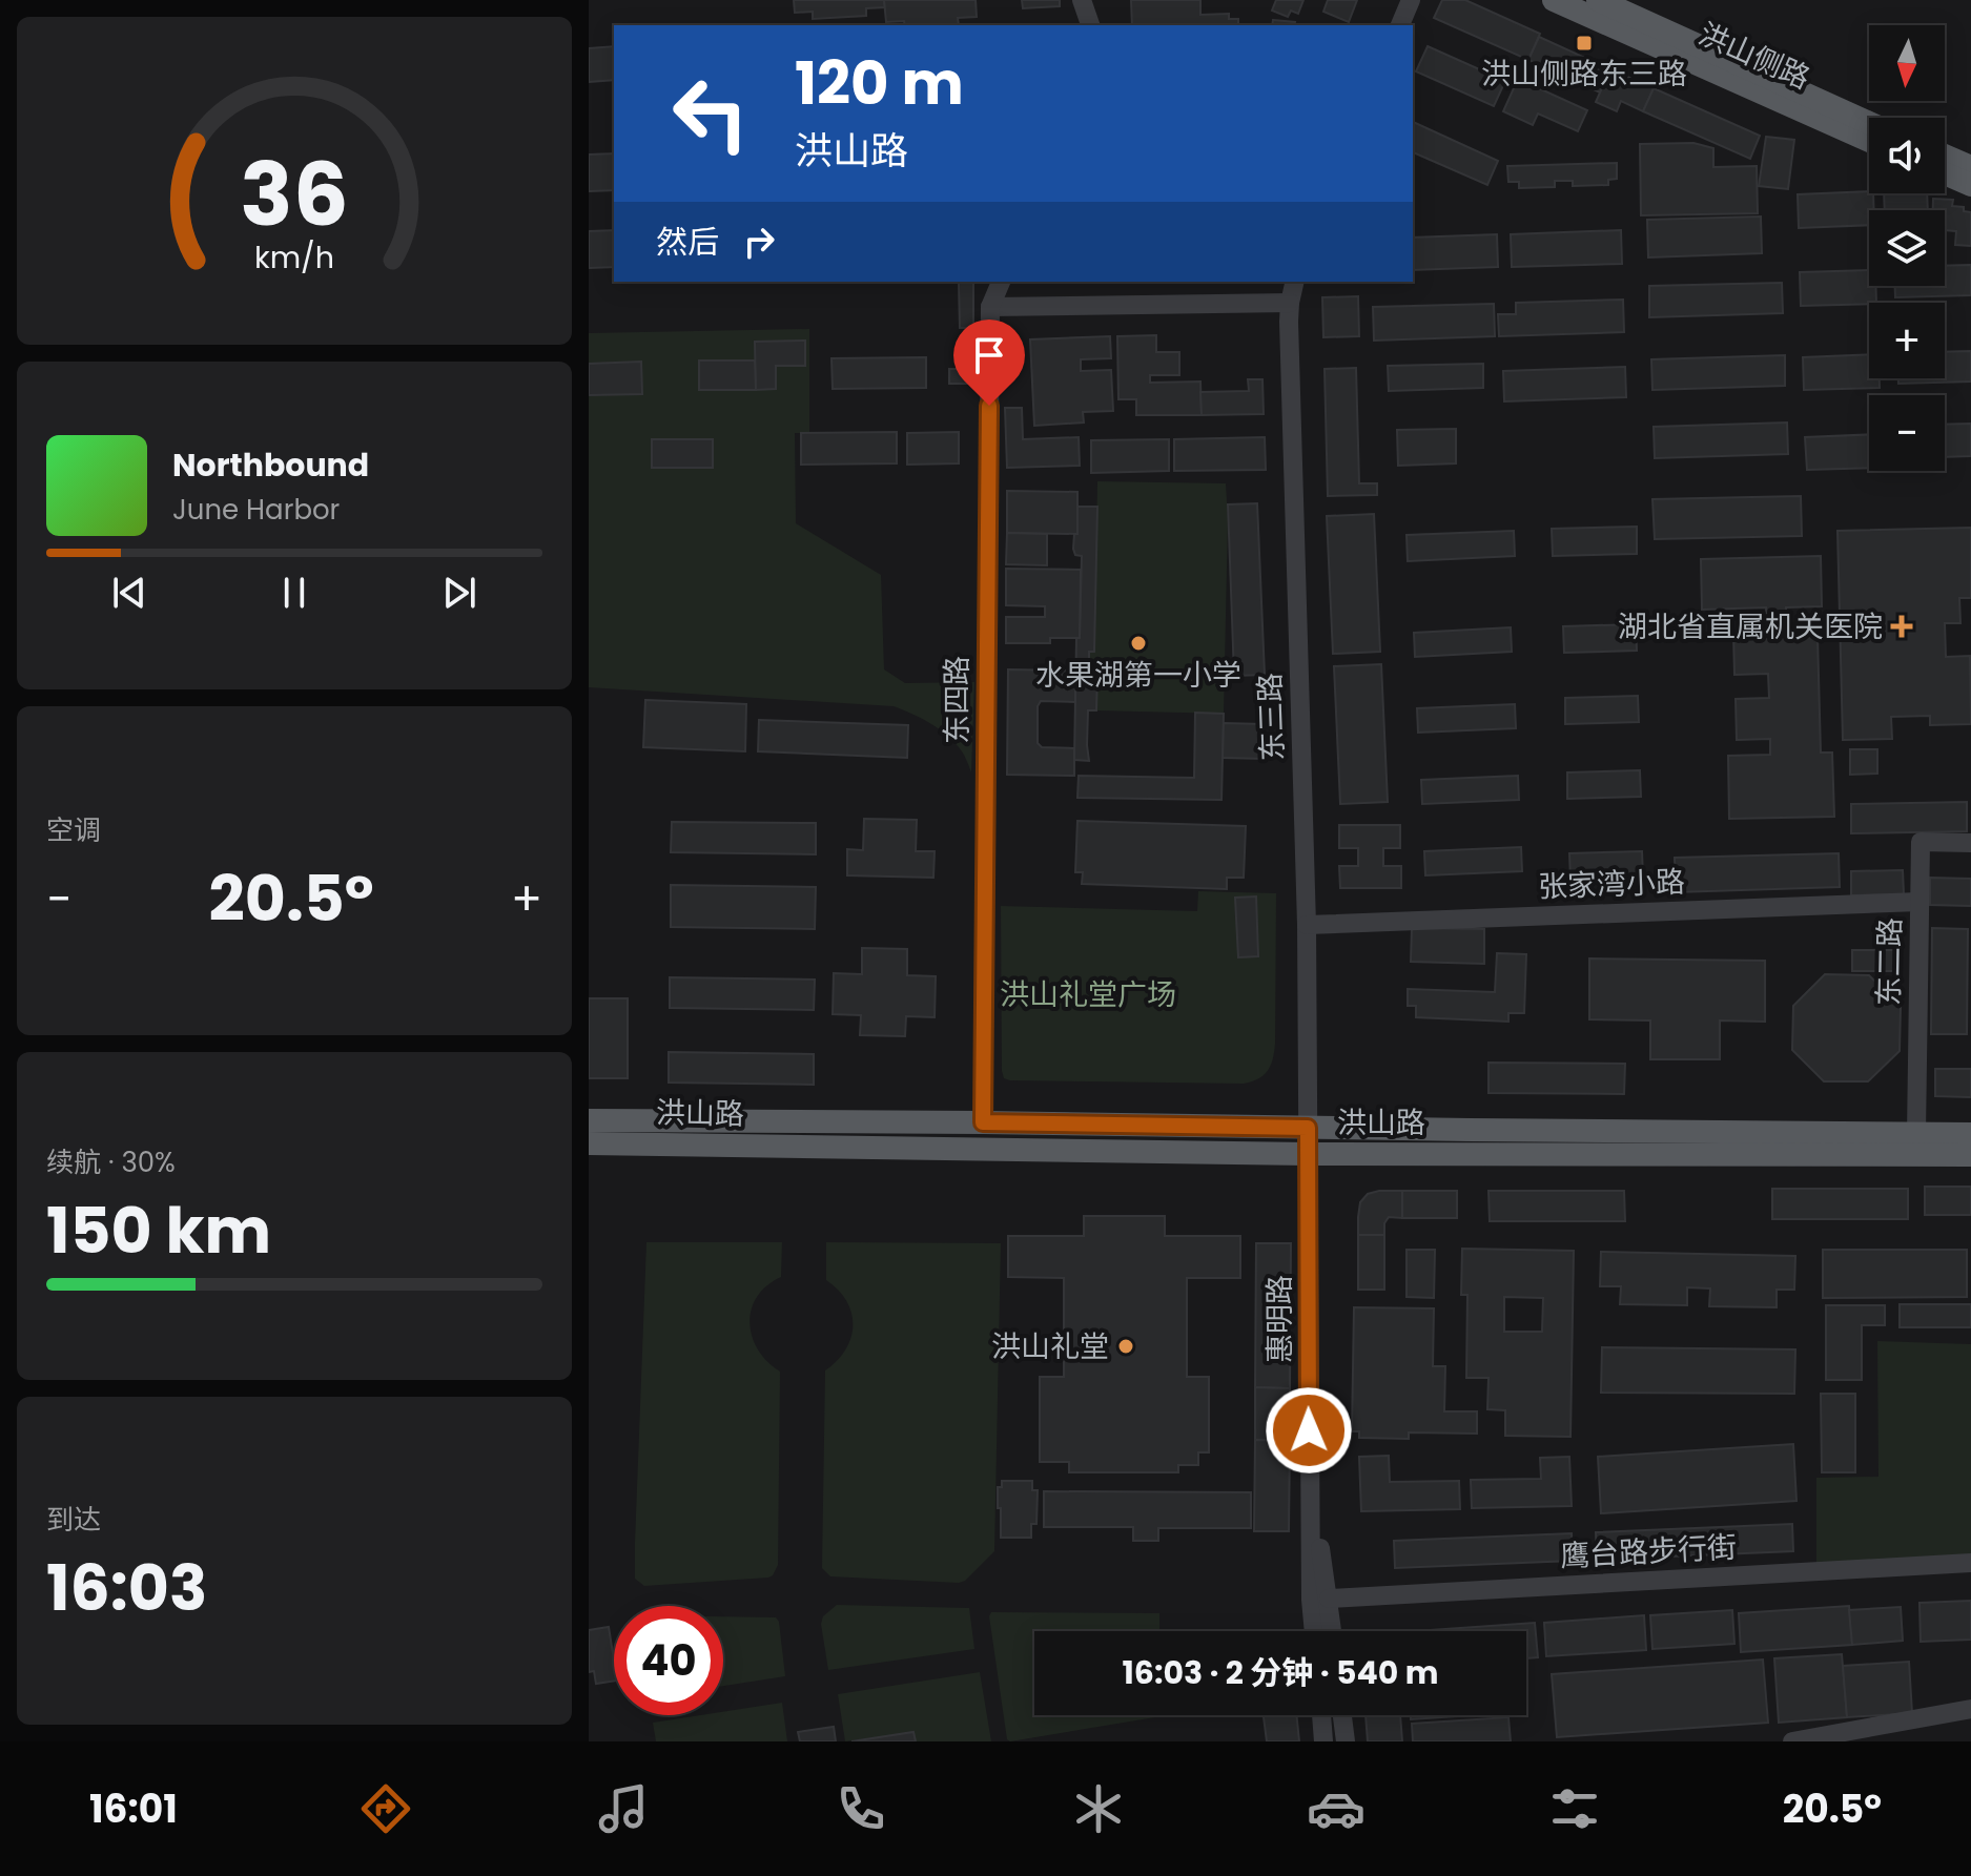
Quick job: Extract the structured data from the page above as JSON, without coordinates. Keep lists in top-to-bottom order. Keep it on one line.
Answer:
{"streets":{"main road":["洪山侧路","洪山路"],"street":["东四路","东三路","张家湾小路","东二路","惠明路","鹰台路步行街"]},"crossings":[["东四路","洪山路"],["东三路","张家湾小路"],["东三路","洪山路"],["东三路","惠明路"],["张家湾小路","东二路"],["东二路","洪山路"],["洪山路","惠明路"]],"parks":["洪山礼堂广场"],"places":{"transit":["洪山侧路东三路"],"health":["湖北省直属机关医院"],"other":["水果湖第一小学","洪山礼堂"]},"north":"bottom","page":{"map_buttons":["+","−"],"turn":["120 m","洪山路"],"then":"然后","song":["Northbound","June Harbor"],"tile":["空调",["续航 · 30%","150 km"],["到达","16:03"]],"heat":["−","20.5°","+"],"limit":"40","trip":"16:03 · 2 分钟 · 540 m","tabs":["16:01","20.5°"],"gauge":["36","km/h"]}}
